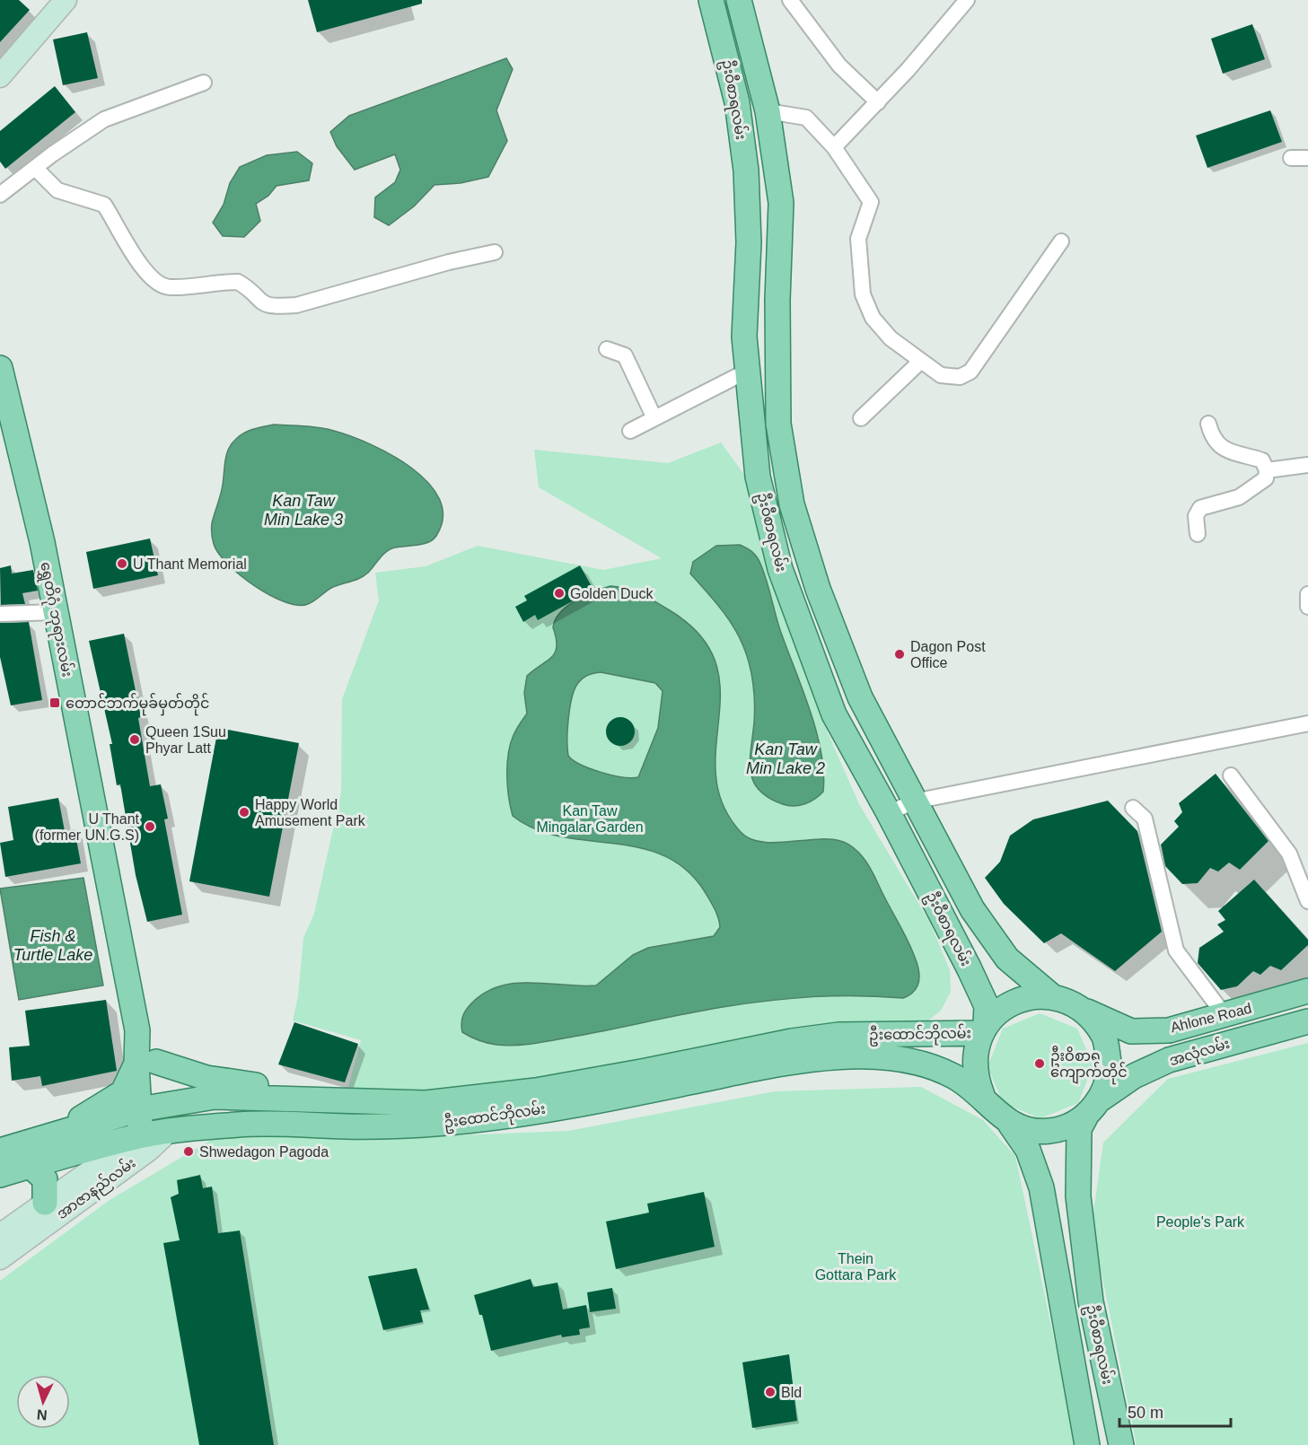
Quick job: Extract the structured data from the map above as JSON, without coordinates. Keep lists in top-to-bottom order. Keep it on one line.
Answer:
{"streets":{"main road":["ဦးဝီစာရလမ်း","ရွှေတိဂုံ ဘုရားလမ်း","Ahlone Road","ဦးထောင်ဘိုလမ်း","အလုံလမ်း","အာဇာနည်လမ်း"]},"crossings":[["ဦးဝီစာရလမ်း","Ahlone Road"],["ဦးဝီစာရလမ်း","ဦးထောင်ဘိုလမ်း"],["ဦးဝီစာရလမ်း","အလုံလမ်း"],["ရွှေတိဂုံ ဘုရားလမ်း","ဦးထောင်ဘိုလမ်း"],["ရွှေတိဂုံ ဘုရားလမ်း","အာဇာနည်လမ်း"],["Ahlone Road","ဦးထောင်ဘိုလမ်း"],["Ahlone Road","အလုံလမ်း"],["ဦးထောင်ဘိုလမ်း","အလုံလမ်း"],["ဦးထောင်ဘိုလမ်း","အာဇာနည်လမ်း"]],"water":["Kan Taw Min Lake 3","Kan Taw Min Lake 2","Fish & Turtle Lake"],"parks":["Kan Taw Mingalar Garden","People's Park","Thein Gottara Park"],"places":{"other":["U Thant Memorial","Golden Duck","Dagon Post Office","Queen 1Suu Phyar Latt","Happy World Amusement Park","U Thant (former UN.G.S)","ဦးဝိစာရ ကျောက်တိုင်","Shwedagon Pagoda","Bld"],"transit":["တောင်ဘက်မုခ်မှတ်တိုင်"]},"scale_bar":"50 m","north":"bottom"}
